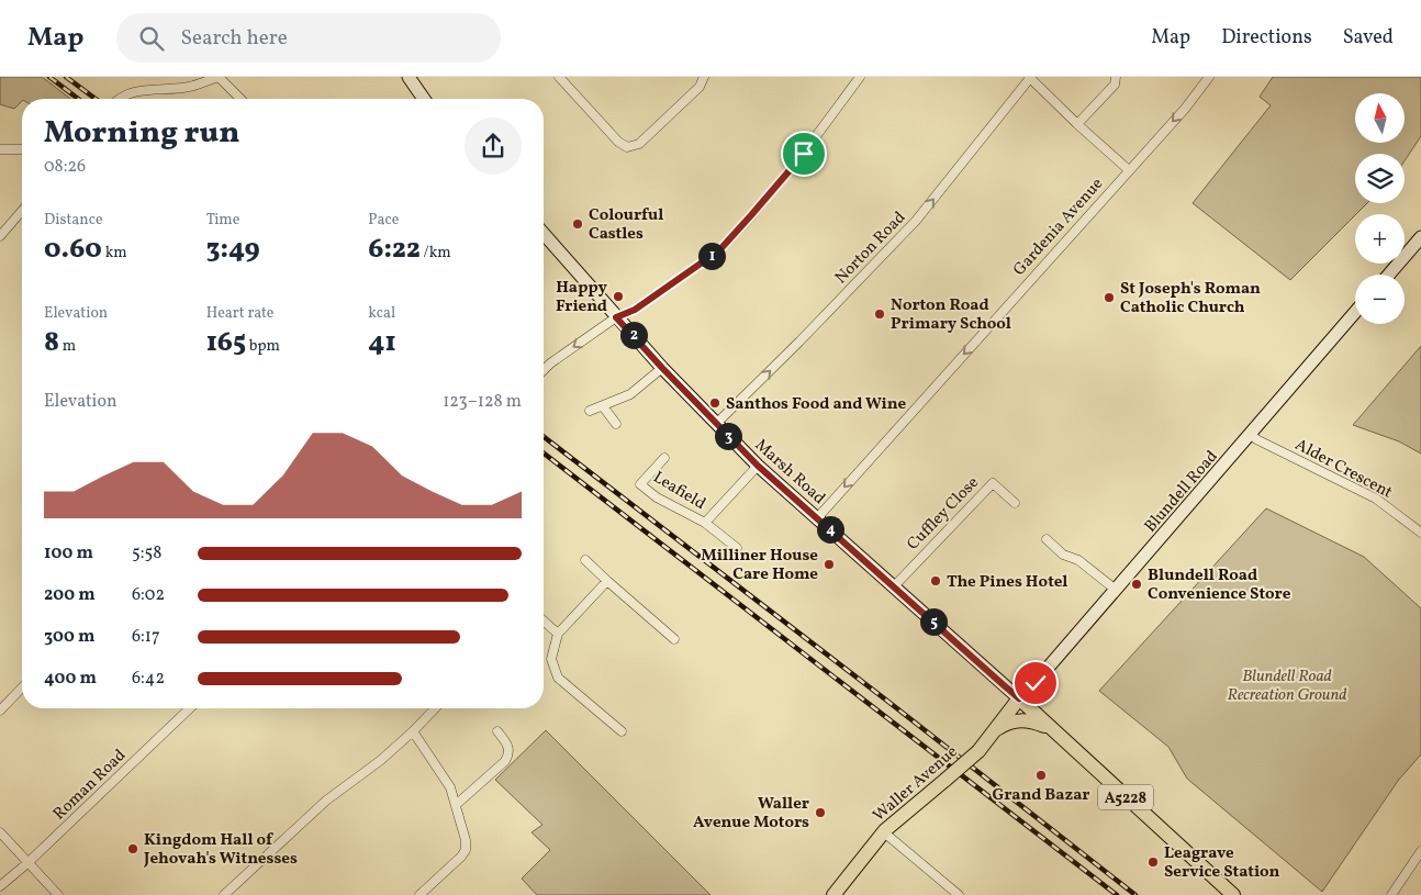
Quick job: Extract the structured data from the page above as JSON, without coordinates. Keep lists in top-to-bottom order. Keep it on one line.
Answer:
{"streets":{"main road":["Marsh Road","Blundell Road","Waller Avenue","A5228"],"street":["Gardenia Avenue","Norton Road","Alder Crescent","Leafield","Cuffley Close","Roman Road"]},"crossings":[["Gardenia Avenue","Marsh Road"],["Norton Road","Marsh Road"],["Alder Crescent","Blundell Road"],["Marsh Road","Leafield"],["Marsh Road","Blundell Road"],["Marsh Road","Cuffley Close"],["Marsh Road","Waller Avenue"],["Marsh Road","A5228"],["Blundell Road","Waller Avenue"],["Blundell Road","A5228"],["Waller Avenue","A5228"]],"one_way":["Gardenia Avenue","Norton Road"],"parks":["Blundell Road Recreation Ground"],"places":["Colourful Castles","Happy Friend","St Joseph's Roman Catholic Church","Norton Road Primary School","Santhos Food and Wine","Milliner House Care Home","The Pines Hotel","Blundell Road Convenience Store","Grand Bazar","Waller Avenue Motors","Kingdom Hall of Jehovah's Witnesses","Leagrave Service Station"],"north":"top","page":{"header":"Map","search":"Search here","nav":["Map","Directions","Saved"],"map_buttons":["+","−"],"heading":["Morning run","08:26"],"stats":[["Distance","0.60 km"],["Time","3:49"],["Pace","6:22 /km"],["Elevation","8 m"],["Heart rate","165 bpm"],["kcal","41"]],"pins":["1","2","3","4","5"],"chart":["Elevation","123–128 m"],"list":[{"name":"100 m","note":"5:58"},{"name":"200 m","note":"6:02"},{"name":"300 m","note":"6:17"},{"name":"400 m","note":"6:42"}]}}
